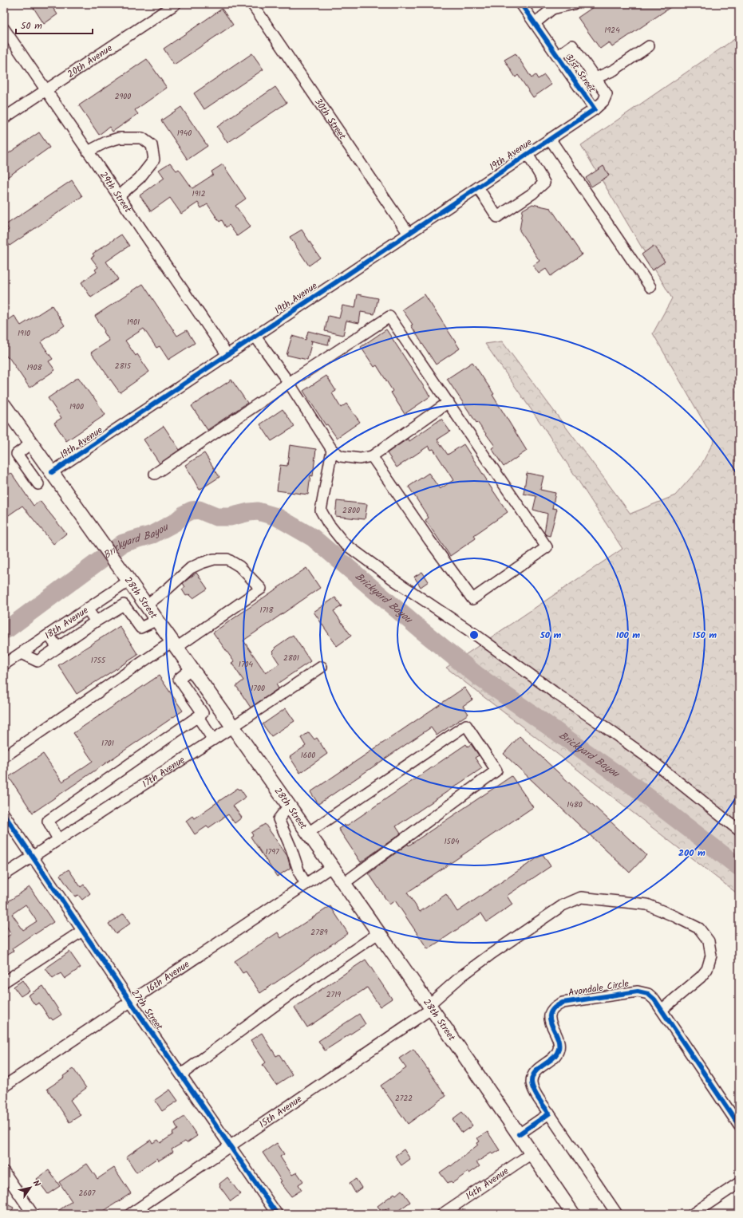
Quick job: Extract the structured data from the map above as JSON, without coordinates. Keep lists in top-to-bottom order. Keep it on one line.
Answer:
{"streets":{"main road":["28th Street"],"street":["20th Avenue","31st Street","30th Street","19th Avenue","29th Street","18th Avenue","17th Avenue","16th Avenue","Avondale Circle","27th Street","15th Avenue","14th Avenue"]},"crossings":[["20th Avenue","29th Street"],["30th Street","19th Avenue"],["19th Avenue","29th Street"],["19th Avenue","28th Street"],["28th Street","18th Avenue"],["28th Street","17th Avenue"],["28th Street","16th Avenue"],["28th Street","15th Avenue"],["28th Street","14th Avenue"],["17th Avenue","27th Street"],["16th Avenue","27th Street"],["Avondale Circle","15th Avenue"],["27th Street","15th Avenue"]],"water":["Brickyard Bayou"],"house_numbers":["1924","2900","1940","1912","1901","1910","2815","1908","1900","2800","1718","2801","1755","1704","1700","1701","1600","1480","1504","1797","2789","2719","2722","2607"],"scale_bar":"50 m","north":"top right","rings":["50 m","100 m","150 m","200 m"]}
